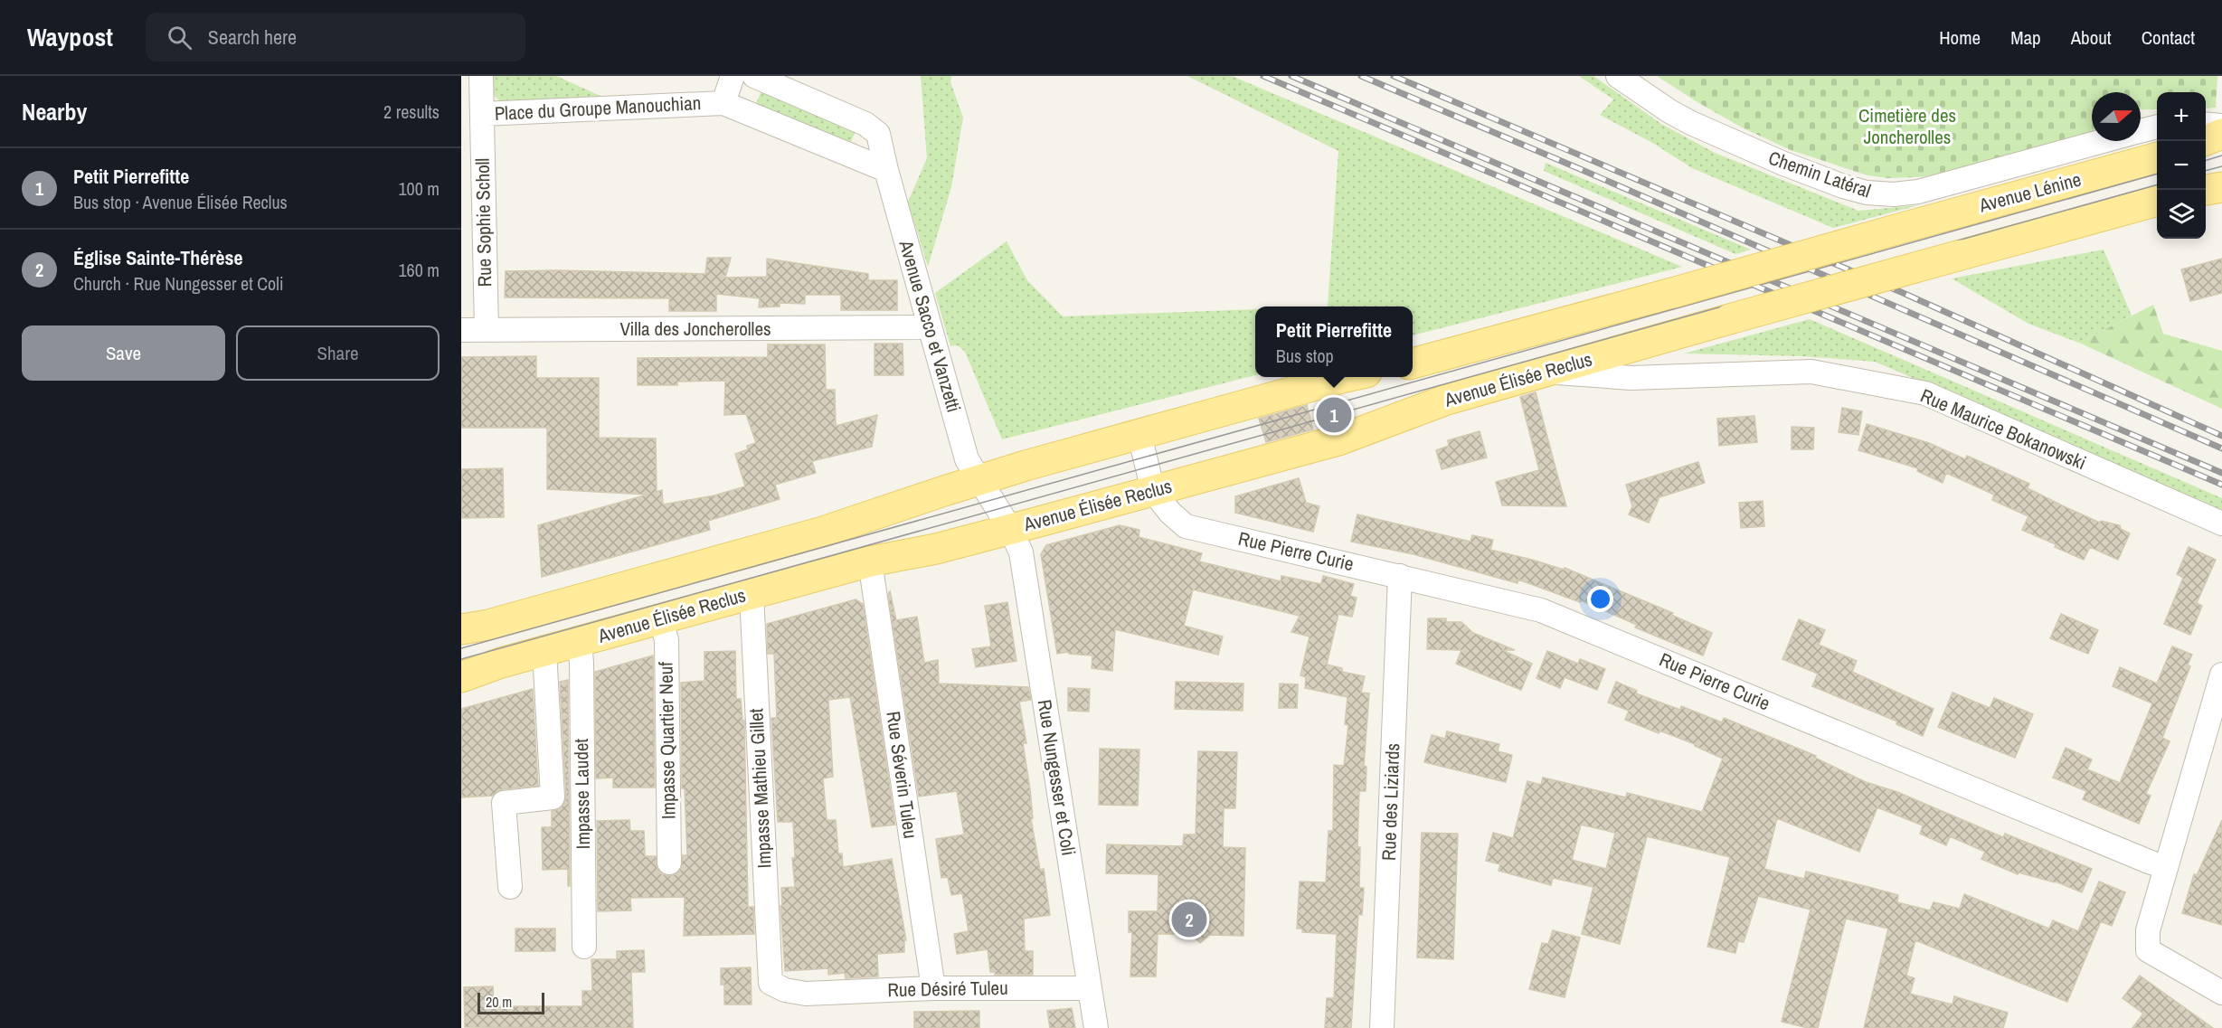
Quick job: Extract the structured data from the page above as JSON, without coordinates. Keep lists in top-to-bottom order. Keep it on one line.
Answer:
{"streets":{"main road":["Avenue Lénine","Avenue Élisée Reclus"],"street":["Place du Groupe Manouchian","Chemin Latéral","Rue Sophie Scholl","Avenue Sacco et Vanzetti","Villa des Joncherolles","Rue Maurice Bokanowski","Rue Pierre Curie","Impasse Quartier Neuf","Rue Séverin Tuleu","Rue Nungesser et Coli","Impasse Mathieu Gillet","Impasse Laudet","Rue des Liziards","Rue Désiré Tuleu"]},"crossings":[["Place du Groupe Manouchian","Rue Sophie Scholl"],["Rue Sophie Scholl","Villa des Joncherolles"],["Avenue Sacco et Vanzetti","Villa des Joncherolles"],["Avenue Sacco et Vanzetti","Avenue Élisée Reclus"],["Avenue Sacco et Vanzetti","Rue Nungesser et Coli"],["Avenue Élisée Reclus","Rue Maurice Bokanowski"],["Avenue Élisée Reclus","Rue Pierre Curie"],["Avenue Élisée Reclus","Impasse Quartier Neuf"],["Avenue Élisée Reclus","Rue Séverin Tuleu"],["Avenue Élisée Reclus","Rue Nungesser et Coli"],["Avenue Élisée Reclus","Impasse Mathieu Gillet"],["Avenue Élisée Reclus","Impasse Laudet"],["Rue Pierre Curie","Rue des Liziards"],["Rue Séverin Tuleu","Rue Désiré Tuleu"],["Rue Nungesser et Coli","Rue Désiré Tuleu"],["Impasse Mathieu Gillet","Rue Désiré Tuleu"]],"parks":["Cimetière des Joncherolles"],"scale_bar":"20 m","north":"right","page":{"header":"Waypost","search":"Search here","nav":["Home","Map","About","Contact"],"heading":["Nearby","2 results"],"map_buttons":["+","−"],"list":[{"mark":"1","name":"Petit Pierrefitte","note":"Bus stop · Avenue Élisée Reclus","value":"100 m"},{"mark":"2","name":"Église Sainte-Thérèse","note":"Church · Rue Nungesser et Coli","value":"160 m"}],"popup":["Petit Pierrefitte","Bus stop"],"buttons":["Save","Share"],"pins":["1","2"],"scale":"20 m"}}
